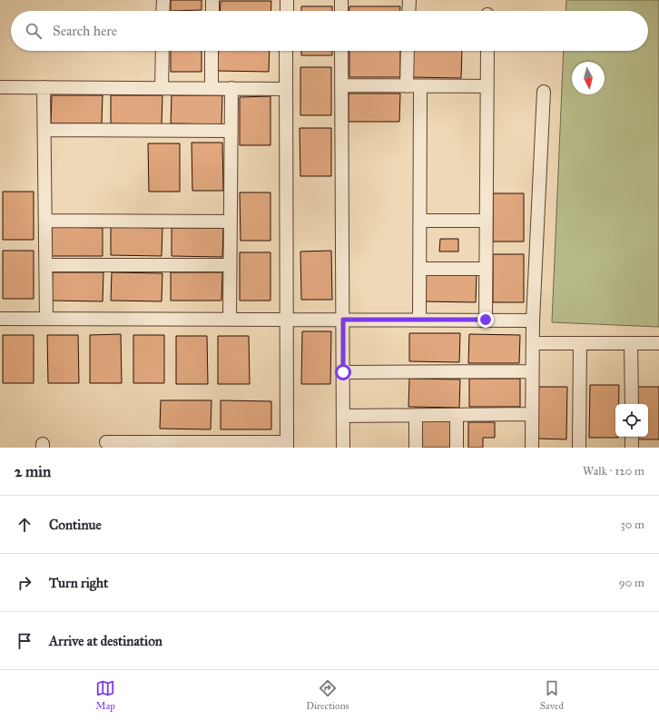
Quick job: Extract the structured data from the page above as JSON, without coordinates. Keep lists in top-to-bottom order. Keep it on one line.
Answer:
{"north":"bottom","page":{"search":"Search here","heading":["2 min","Walk · 120 m"],"list":[["Continue","30 m"],["Turn right","90 m"],"Arrive at destination"],"nav":["Map","Directions","Saved"]}}
